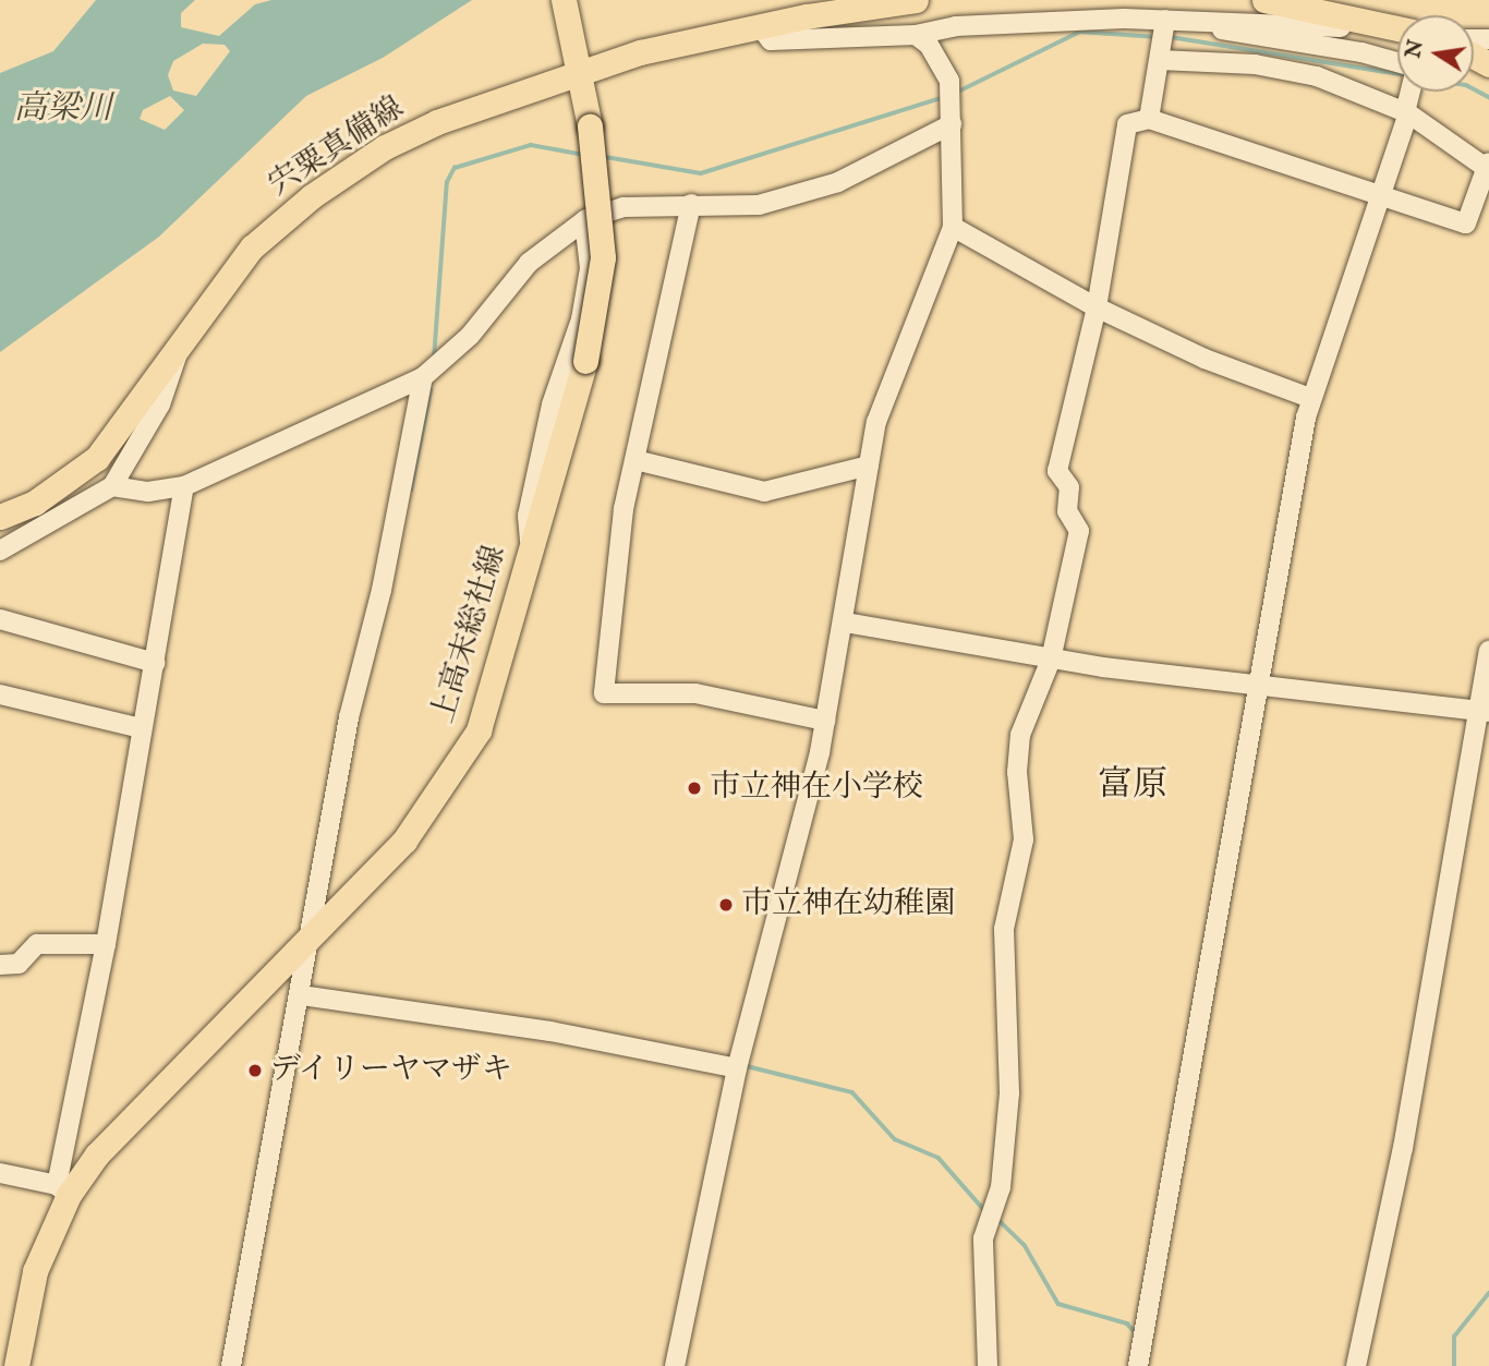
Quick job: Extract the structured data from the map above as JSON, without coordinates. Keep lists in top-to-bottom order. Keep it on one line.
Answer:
{"streets":{"main road":["宍粟真備線","上高末総社線"]},"crossings":[["宍粟真備線","上高末総社線"]],"districts":["富原"],"water":["高梁川"],"places":["市立神在小学校","市立神在幼稚園","デイリーヤマザキ"],"north":"left"}
